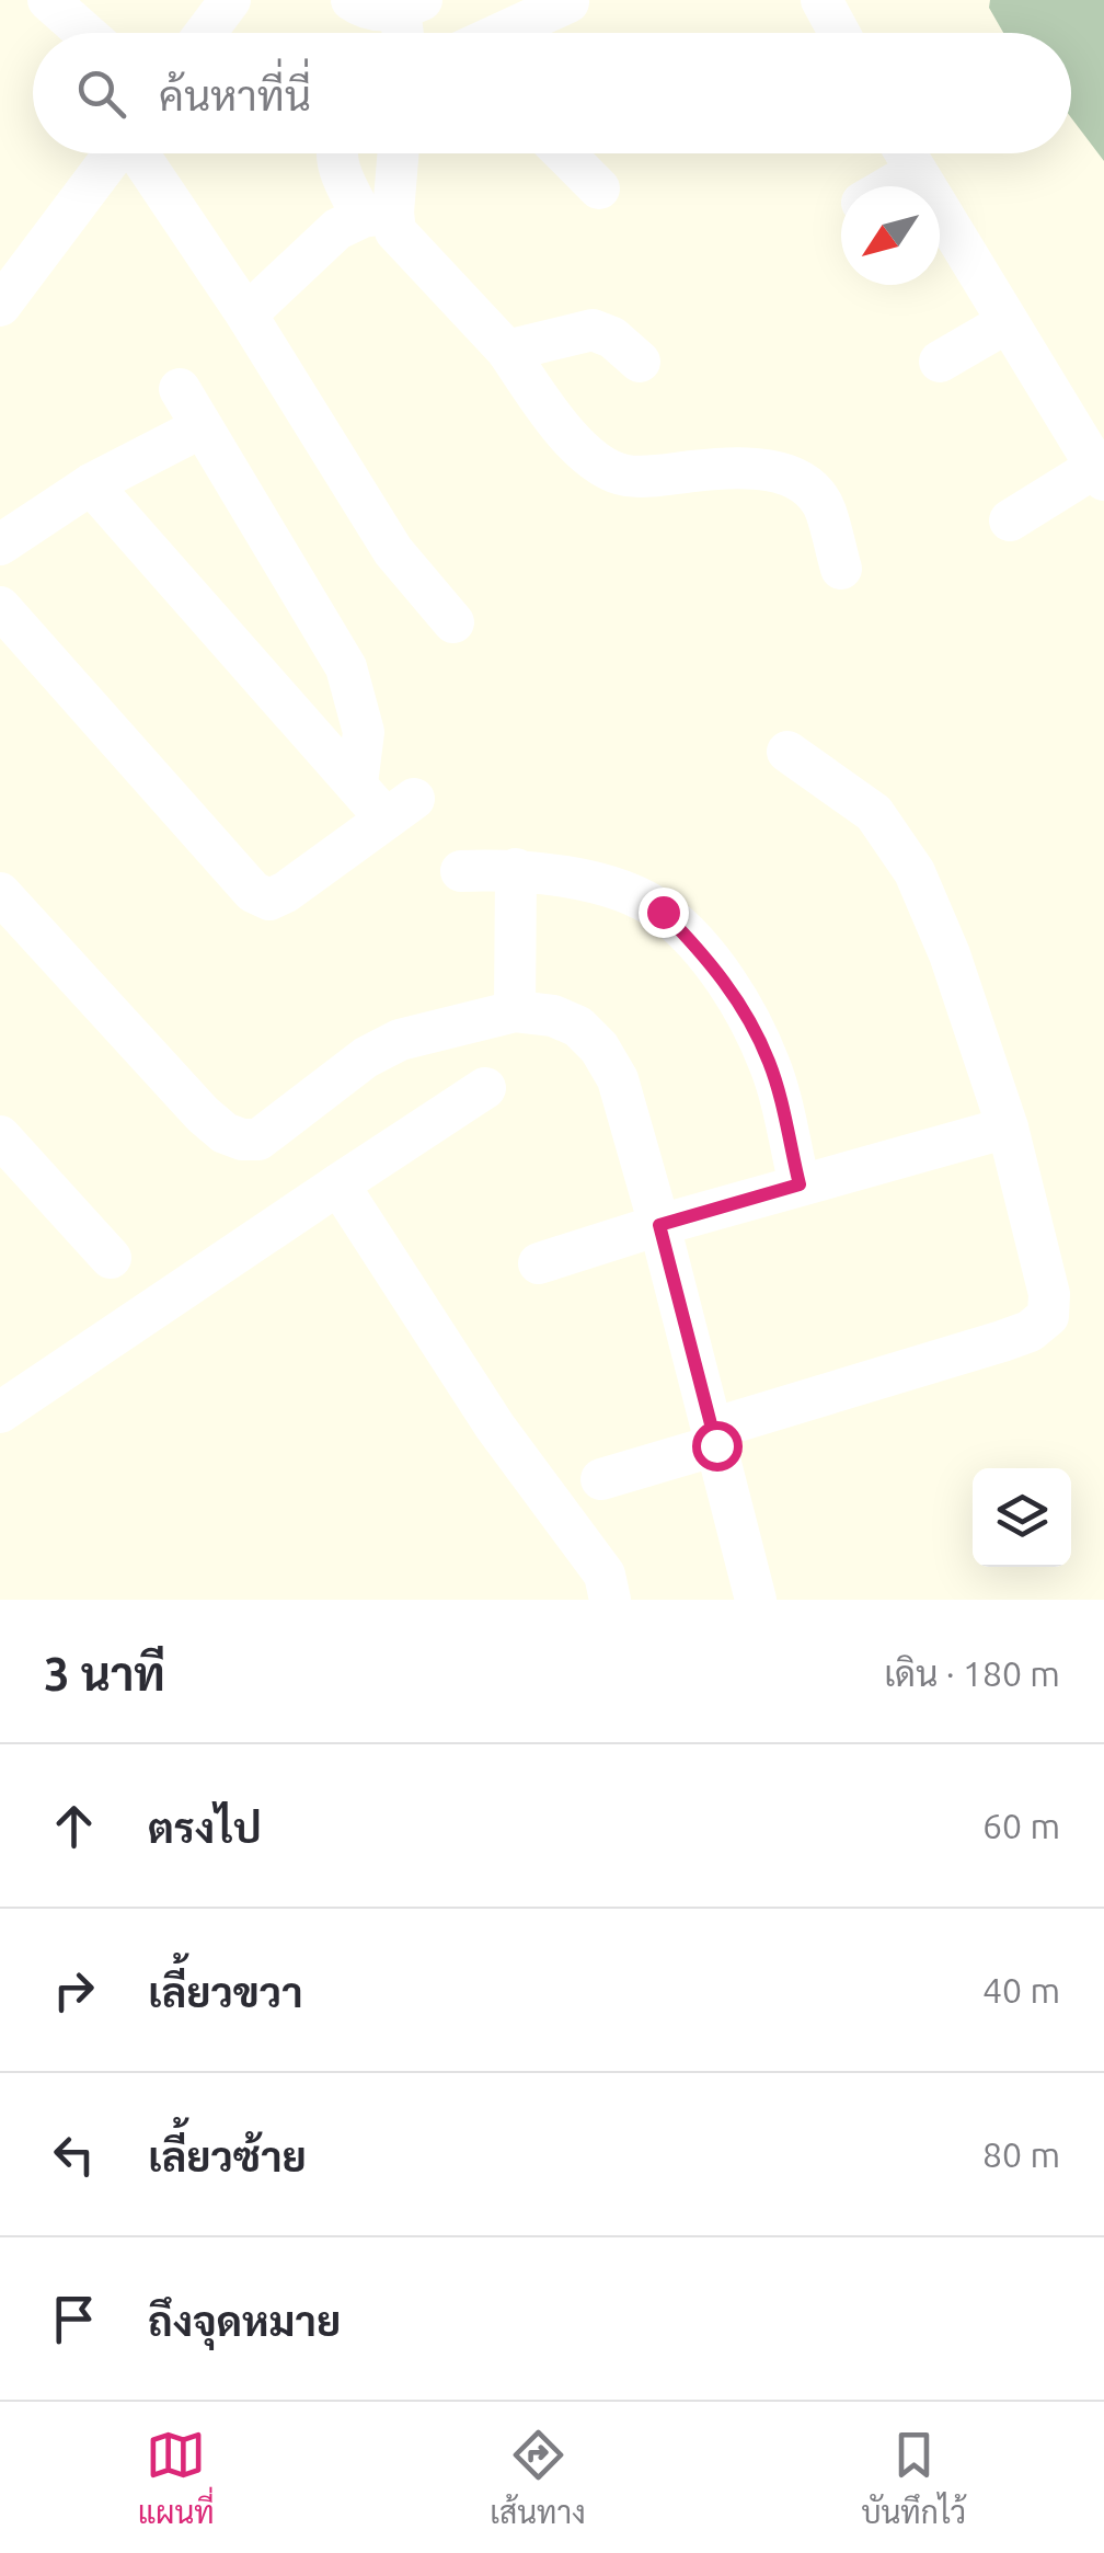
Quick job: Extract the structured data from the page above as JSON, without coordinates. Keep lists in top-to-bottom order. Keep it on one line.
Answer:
{"north":"bottom left","page":{"search":"ค้นหาที่นี่","heading":["3 นาที","เดิน · 180 m"],"list":[["ตรงไป","60 m"],["เลี้ยวขวา","40 m"],["เลี้ยวซ้าย","80 m"],"ถึงจุดหมาย"],"nav":["แผนที่","เส้นทาง","บันทึกไว้"]}}
